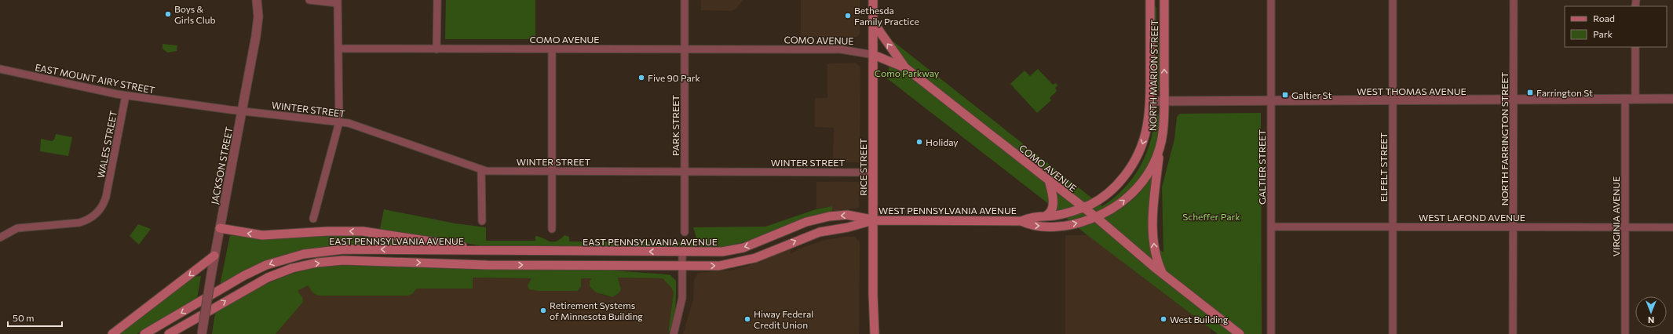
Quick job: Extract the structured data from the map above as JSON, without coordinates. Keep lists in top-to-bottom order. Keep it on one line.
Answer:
{"streets":{"main road":["COMO AVENUE","NORTH MARION STREET","RICE STREET","WEST PENNSYLVANIA AVENUE","EAST PENNSYLVANIA AVENUE"],"street":["EAST MOUNT AIRY STREET","WEST THOMAS AVENUE","WINTER STREET","PARK STREET","NORTH FARRINGTON STREET","WALES STREET","JACKSON STREET","GALTIER STREET","ELFELT STREET","VIRGINIA AVENUE","WEST LAFOND AVENUE"]},"crossings":[["COMO AVENUE","NORTH MARION STREET"],["COMO AVENUE","PARK STREET"],["COMO AVENUE","RICE STREET"],["COMO AVENUE","WEST PENNSYLVANIA AVENUE"],["NORTH MARION STREET","WEST THOMAS AVENUE"],["NORTH MARION STREET","WEST PENNSYLVANIA AVENUE"],["EAST MOUNT AIRY STREET","WINTER STREET"],["EAST MOUNT AIRY STREET","WALES STREET"],["EAST MOUNT AIRY STREET","JACKSON STREET"],["WEST THOMAS AVENUE","NORTH FARRINGTON STREET"],["WEST THOMAS AVENUE","GALTIER STREET"],["WEST THOMAS AVENUE","ELFELT STREET"],["WEST THOMAS AVENUE","VIRGINIA AVENUE"],["WINTER STREET","PARK STREET"],["WINTER STREET","JACKSON STREET"],["WINTER STREET","RICE STREET"],["NORTH FARRINGTON STREET","WEST LAFOND AVENUE"],["RICE STREET","WEST PENNSYLVANIA AVENUE"],["RICE STREET","EAST PENNSYLVANIA AVENUE"],["GALTIER STREET","WEST LAFOND AVENUE"],["ELFELT STREET","WEST LAFOND AVENUE"],["WEST PENNSYLVANIA AVENUE","EAST PENNSYLVANIA AVENUE"],["VIRGINIA AVENUE","WEST LAFOND AVENUE"]],"parks":["Como Parkway","Scheffer Park"],"places":{"other":["Boys & Girls Club","Bethesda Family Practice","Five 90 Park","Holiday","Retirement Systems of Minnesota Building","Hiway Federal Credit Union","West Building"],"transit":["Farrington St","Galtier St"]},"legend":["Road","Park"],"scale_bar":"50 m","north":"bottom"}
